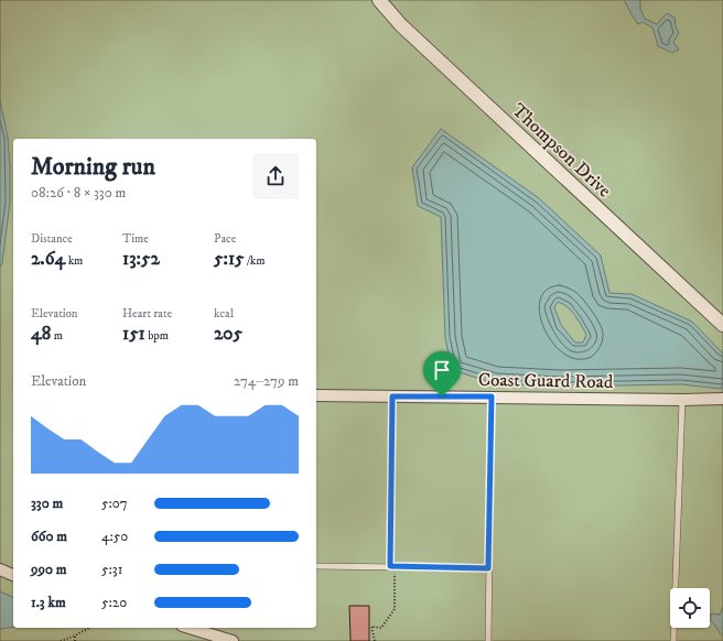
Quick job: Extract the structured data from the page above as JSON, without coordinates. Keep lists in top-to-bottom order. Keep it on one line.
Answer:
{"streets":{"street":["Thompson Drive","Coast Guard Road"]},"page":{"heading":["Morning run","08:26 · 8 × 330 m"],"stats":[["Distance","2.64 km"],["Time","13:52"],["Pace","5:15 /km"],["Elevation","48 m"],["Heart rate","151 bpm"],["kcal","205"]],"chart":["Elevation","274–279 m"],"list":[{"name":"330 m","note":"5:07"},{"name":"660 m","note":"4:50"},{"name":"990 m","note":"5:31"},{"name":"1.3 km","note":"5:20"}]}}
